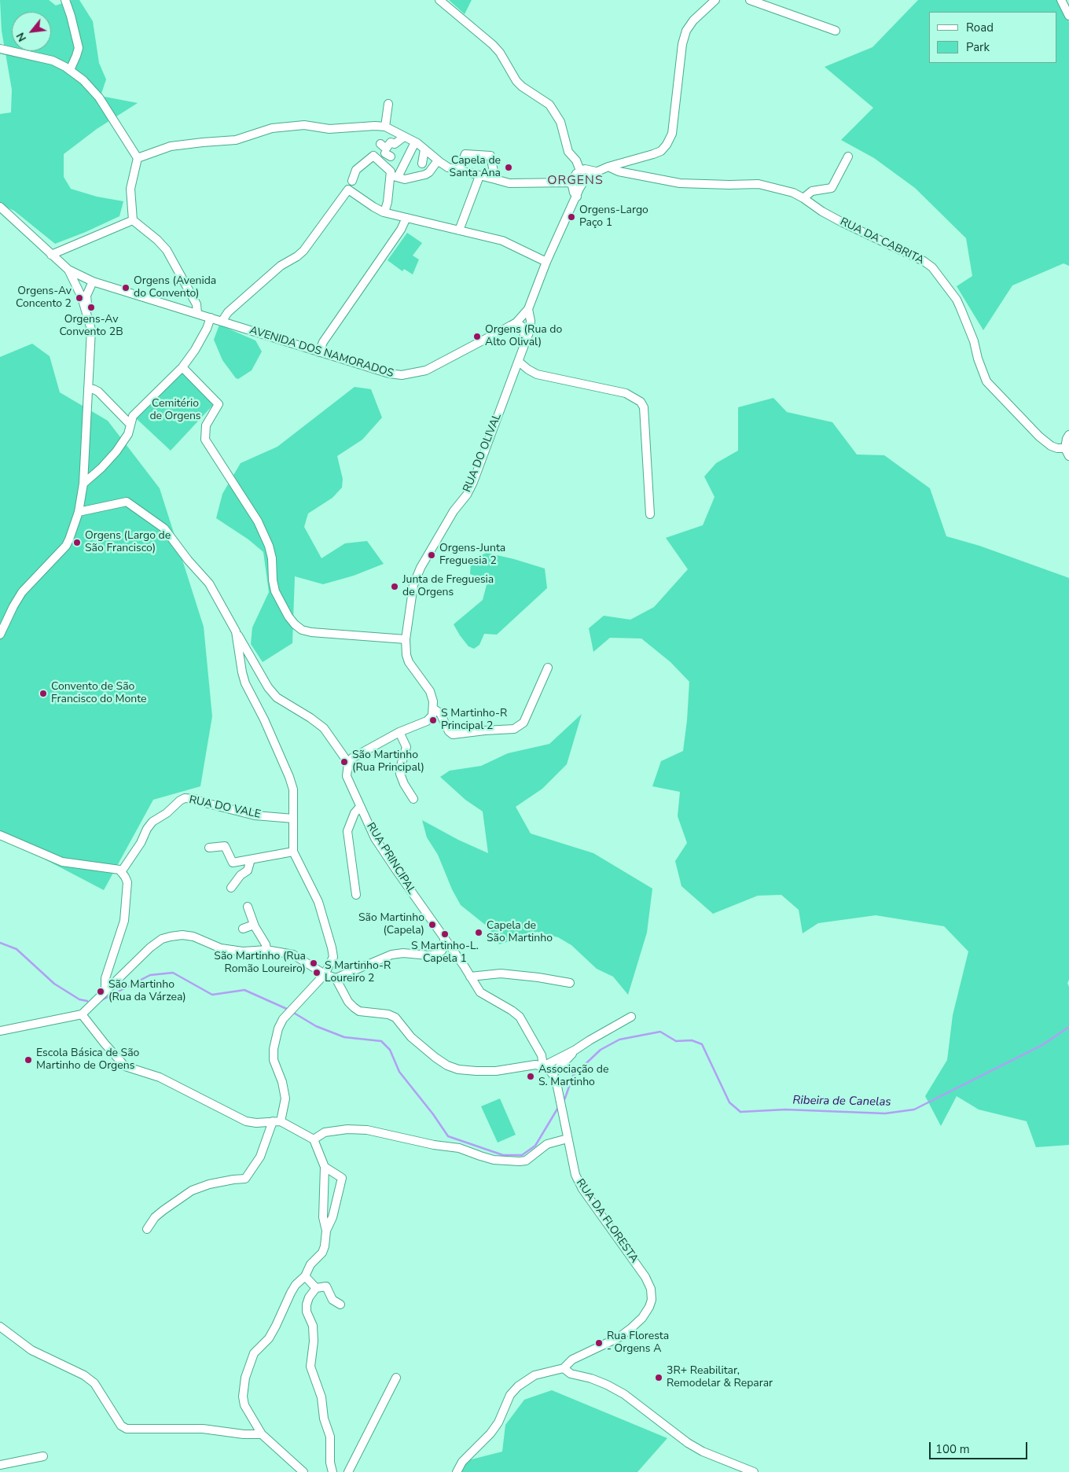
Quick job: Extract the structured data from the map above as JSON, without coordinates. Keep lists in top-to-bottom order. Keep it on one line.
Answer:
{"streets":{"street":["RUA DA CABRITA","AVENIDA DOS NAMORADOS","RUA DO OLIVAL","RUA DO VALE","RUA PRINCIPAL","RUA DA FLORESTA"]},"crossings":[["RUA DA CABRITA","AVENIDA DOS NAMORADOS"],["AVENIDA DOS NAMORADOS","RUA DO OLIVAL"]],"districts":["ORGENS"],"water":["Ribeira de Canelas"],"parks":["Cemitério de Orgens"],"places":["Capela de Santa Ana","Orgens-Largo Paço 1","Orgens (Avenida do Convento)","Orgens-Av Concento 2","Orgens-Av Convento 2B","Orgens (Rua do Alto Olival)","Orgens (Largo de São Francisco)","Orgens-Junta Freguesia 2","Junta de Freguesia de Orgens","Convento de São Francisco do Monte","S Martinho-R Principal 2","São Martinho (Rua Principal)","São Martinho (Capela)","Capela de São Martinho","S Martinho-L. Capela 1","São Martinho (Rua Romão Loureiro)","S Martinho-R Loureiro 2","São Martinho (Rua da Várzea)","Escola Básica de São Martinho de Orgens","Associação de S. Martinho","Rua Floresta - Orgens A","3R+ Reabilitar, Remodelar & Reparar"],"legend":["Road","Park"],"scale_bar":"100 m","north":"bottom left"}
